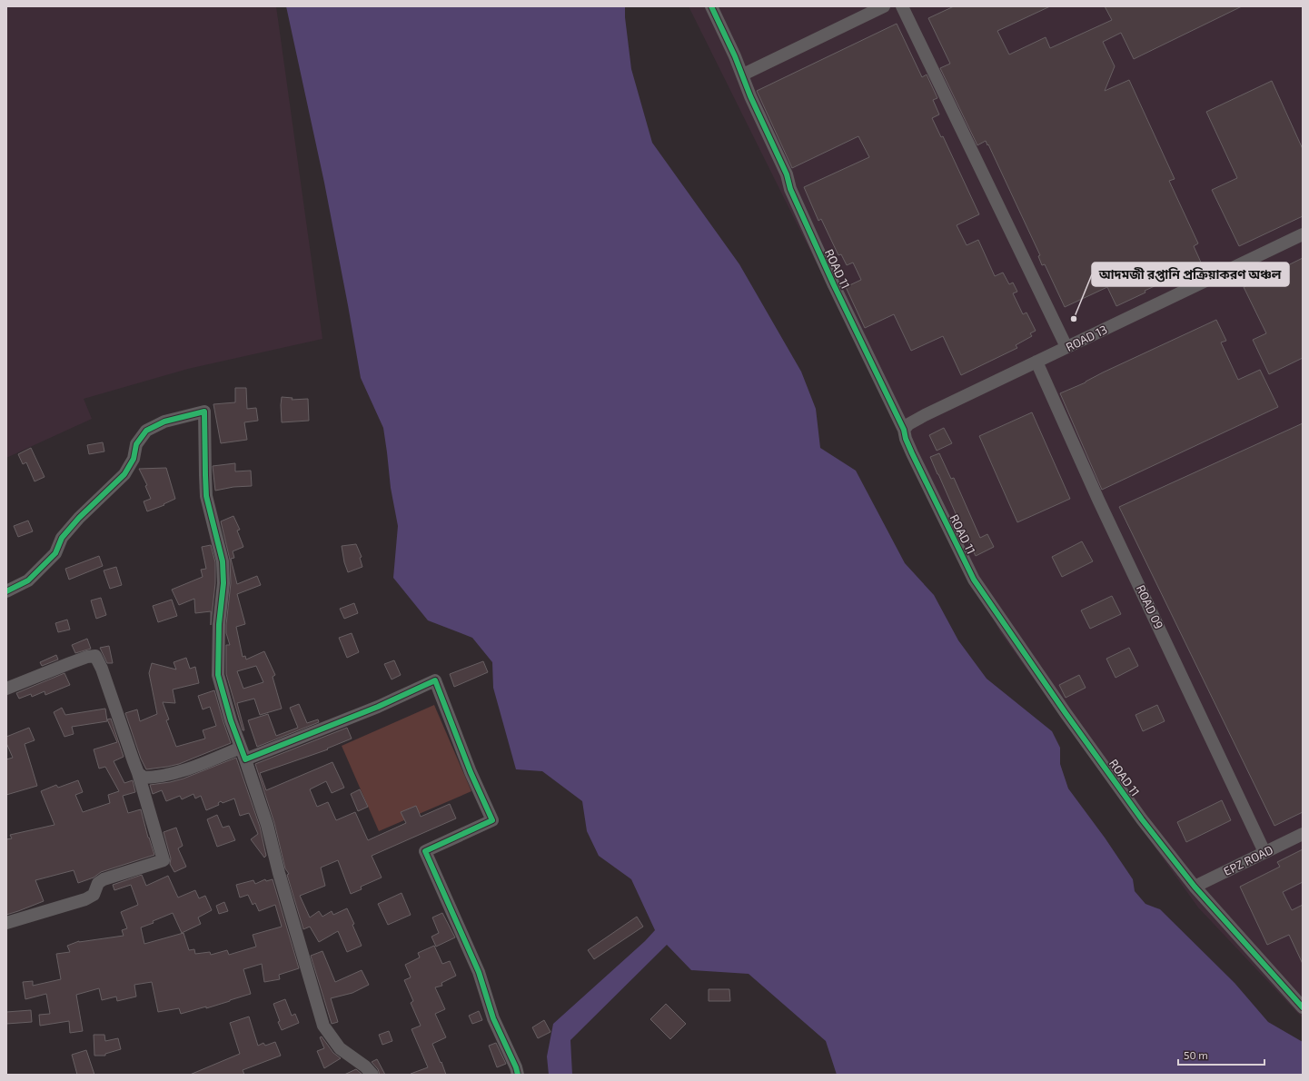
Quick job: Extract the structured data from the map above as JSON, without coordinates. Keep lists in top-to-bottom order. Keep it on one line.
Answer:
{"streets":{"street":["ROAD 11","ROAD 13","ROAD 09","EPZ ROAD"]},"crossings":[["ROAD 11","ROAD 13"],["ROAD 11","EPZ ROAD"],["ROAD 13","ROAD 09"],["ROAD 09","EPZ ROAD"]],"places":["আদমজী রপ্তানি প্রক্রিয়াকরণ অঞ্চল"],"scale_bar":"50 m"}
